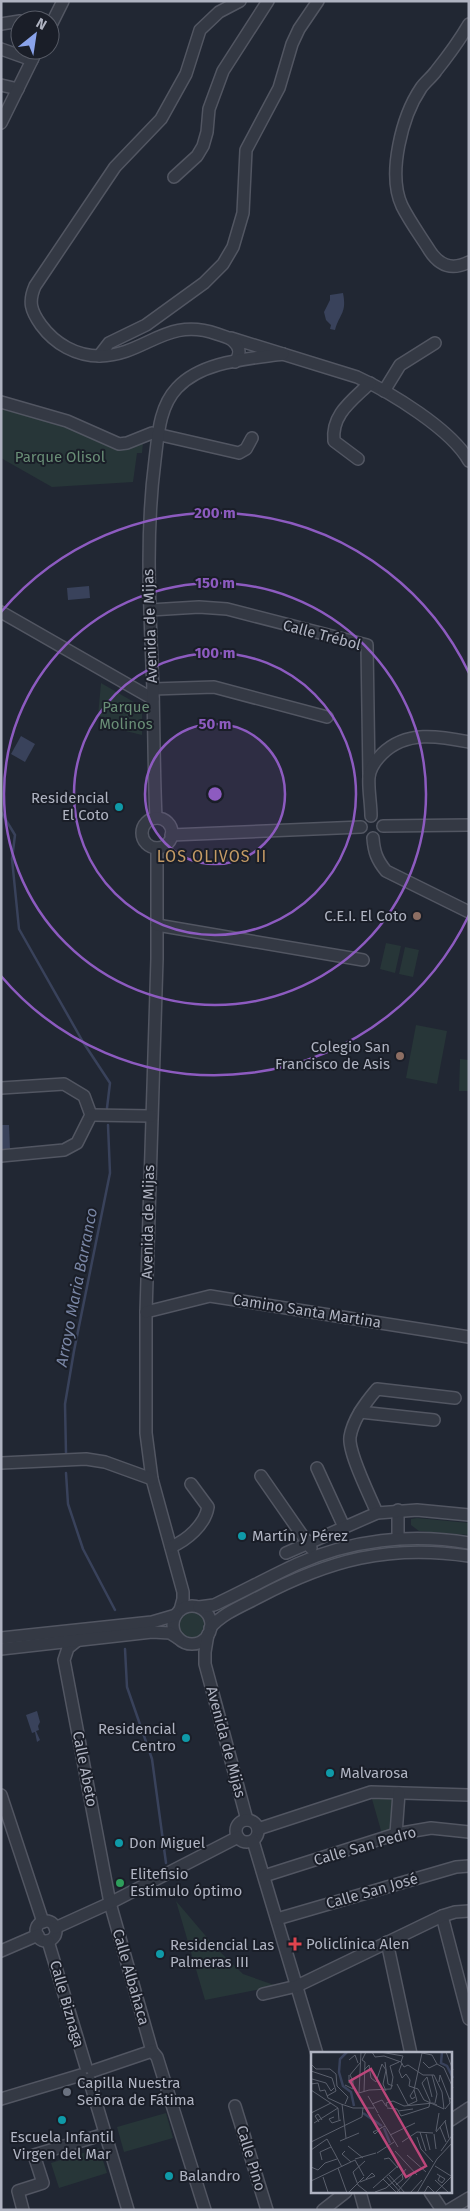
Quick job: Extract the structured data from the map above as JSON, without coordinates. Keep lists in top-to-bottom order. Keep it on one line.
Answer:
{"streets":{"street":["Avenida de Mijas","Calle Trébol","Camino Santa Martina","Calle Abeto","Calle San Pedro","Calle San José","Calle Albahaca","Calle Biznaga","Calle Pino"]},"crossings":[["Avenida de Mijas","Calle Trébol"],["Avenida de Mijas","Camino Santa Martina"],["Calle Abeto","Calle Albahaca"]],"districts":["LOS OLIVOS II"],"water":["Arroyo Maria Barranco"],"parks":["Parque Olisol","Parque Molinos"],"places":{"other":["Residencial El Coto","C.E.I. El Coto","Colegio San Francisco de Asis","Martín y Pérez","Residencial Centro","Malvarosa","Don Miguel","Elitefisio Estímulo óptimo","Residencial Las Palmeras III","Capilla Nuestra Señora de Fátima","Escuela Infantil Virgen del Mar","Balandro"],"health":["Policlínica Alen"]},"north":"top right","rings":["200 m","150 m","100 m","50 m"]}
